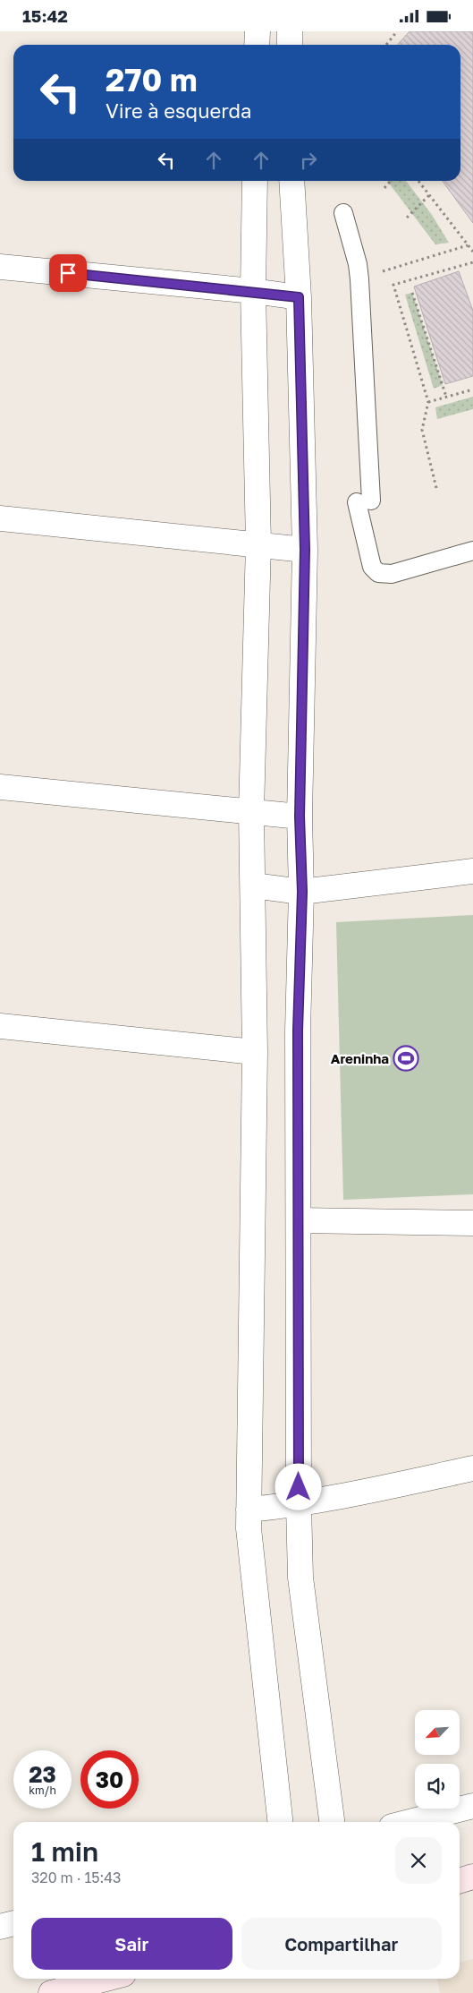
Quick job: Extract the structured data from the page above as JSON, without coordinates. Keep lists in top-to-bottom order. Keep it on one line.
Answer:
{"places":{"sports":["Areninha"]},"north":"bottom left","page":{"status":"15:42","turn":["270 m","Vire à esquerda"],"speed":"23 km/h","limit":"30","heading":["1 min","320 m · 15:43"],"buttons":["Sair","Compartilhar"]}}
